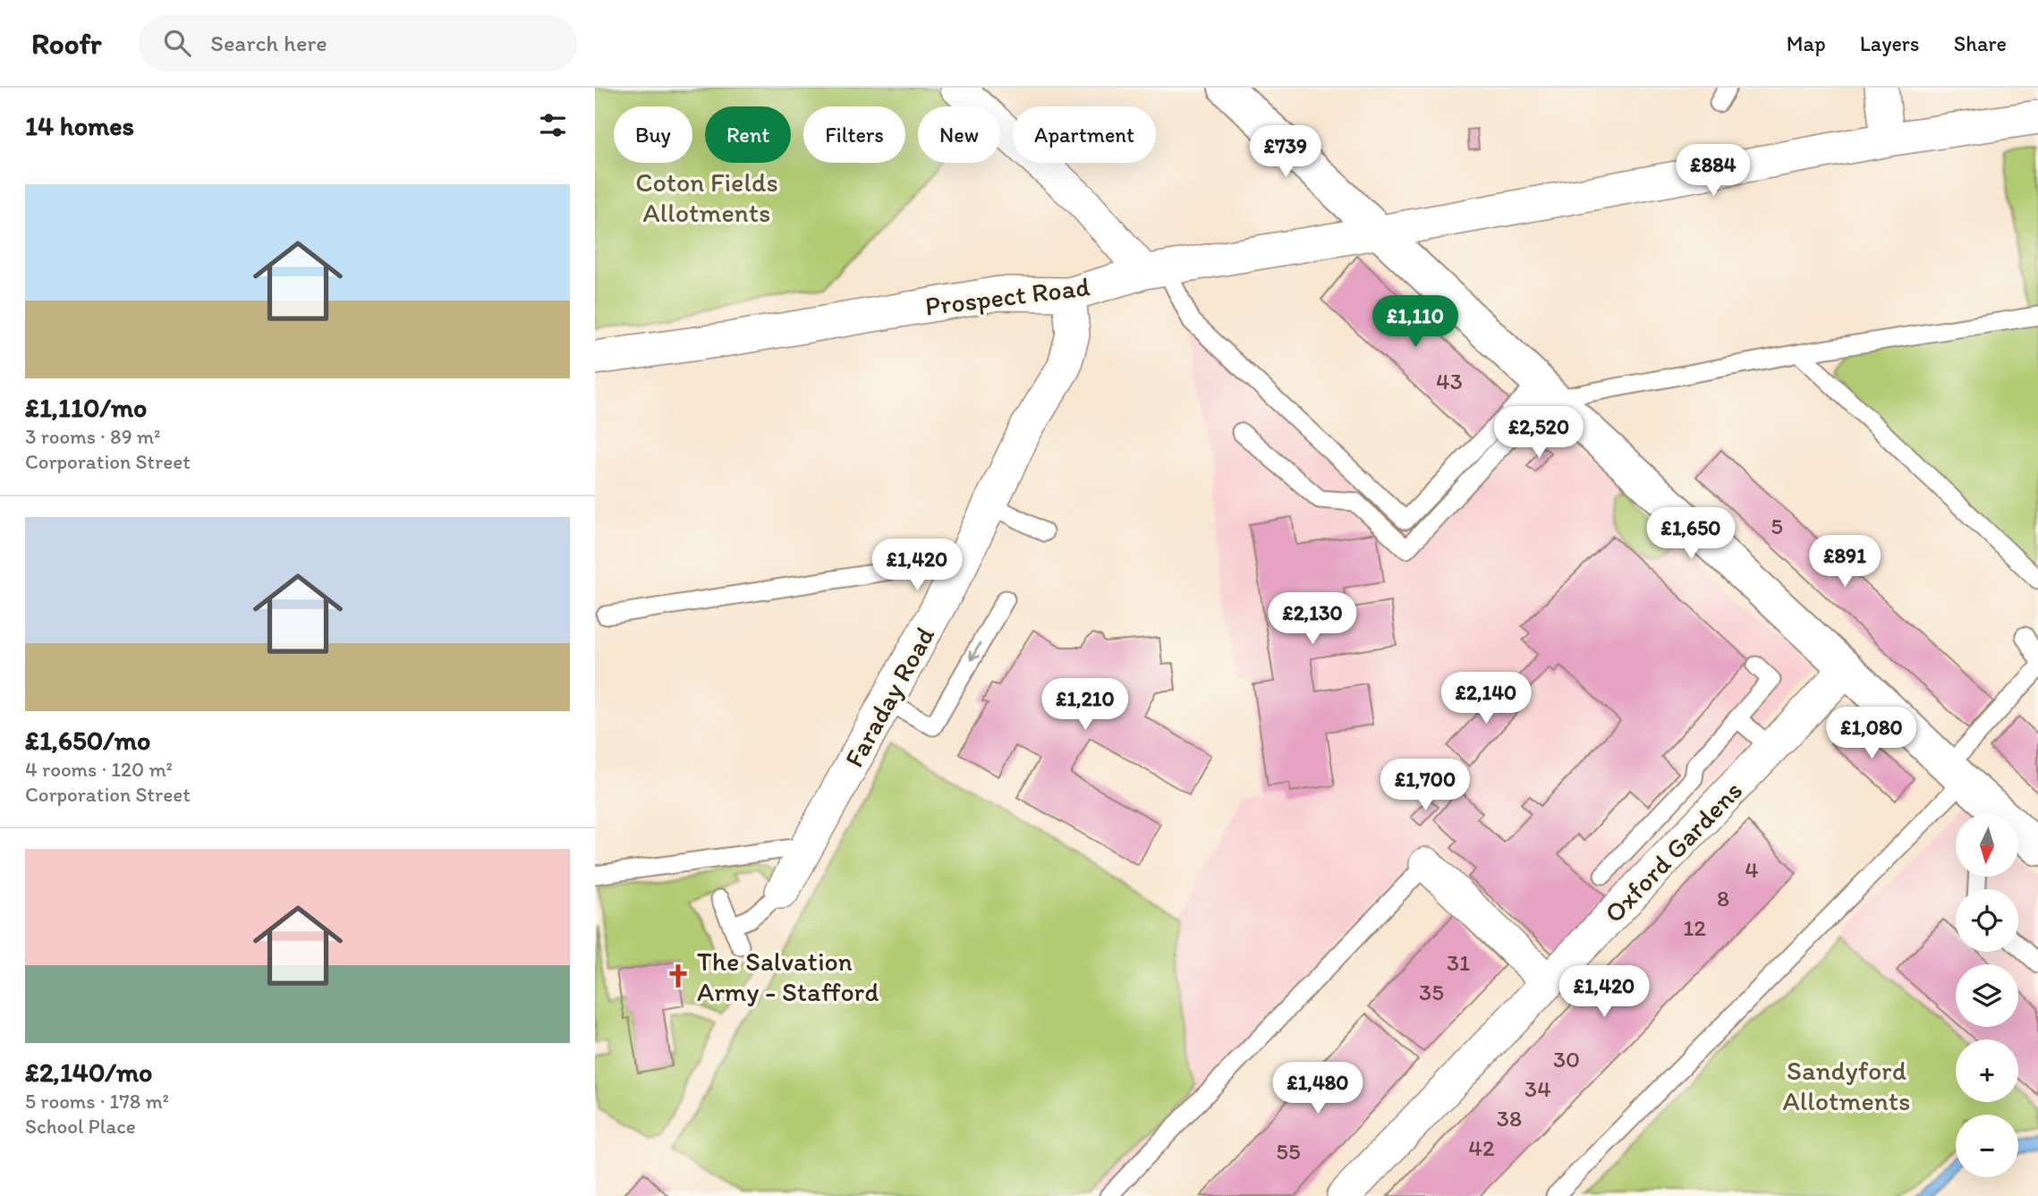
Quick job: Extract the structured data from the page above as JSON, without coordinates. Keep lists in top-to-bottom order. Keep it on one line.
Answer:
{"streets":{"street":["Prospect Road","Faraday Road","Oxford Gardens"]},"crossings":[["Prospect Road","Faraday Road"]],"parks":["Coton Fields Allotments","Sandyford Allotments"],"places":{"church":["The Salvation Army - Stafford"]},"house_numbers":["43","5","4","8","12","31","35","30","34","38","42","55"],"north":"bottom","page":{"header":"Roofr","search":"Search here","nav":["Map","Layers","Share"],"heading":"14 homes","chip":["Buy","Rent","Filters","New","Apartment"],"price":["£739","£884","£1,110","£2,520","£1,650","£891","£1,420","£2,130","£2,140","£1,210","£1,080","£1,700","£1,420","£1,480"],"list":[{"name":"£1,110/mo","note":"3 rooms · 89 m² · Corporation Street"},{"name":"£1,650/mo","note":"4 rooms · 120 m² · Corporation Street"},{"name":"£2,140/mo","note":"5 rooms · 178 m² · School Place"}],"map_buttons":["+","−"]}}
